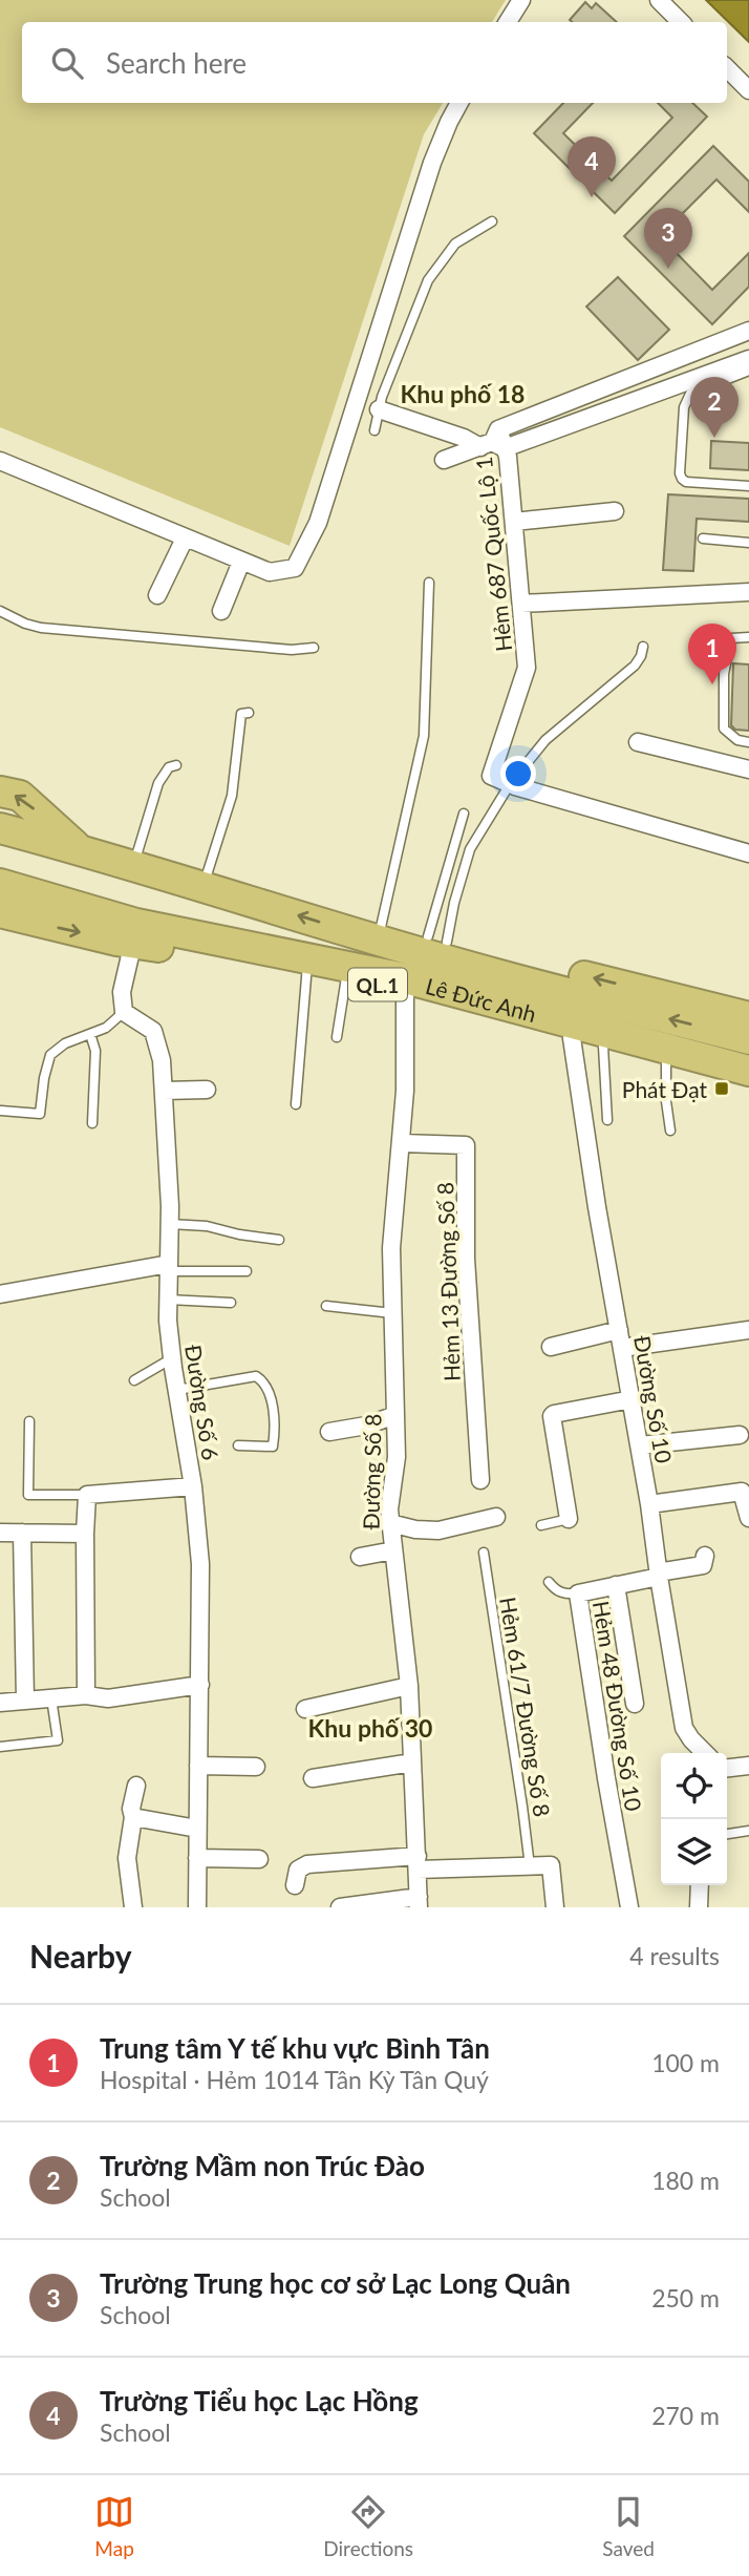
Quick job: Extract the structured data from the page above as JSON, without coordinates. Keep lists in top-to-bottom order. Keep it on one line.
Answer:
{"streets":{"highway":["QL.1","Lê Đức Anh"],"street":["Hẻm 687 Quốc Lộ 1","Hẻm 13 Đường Số 8","Đường Số 10","Đường Số 6","Đường Số 8","Hẻm 48 Đường Số 10"],"lane":["Hẻm 61/7 Đường Số 8"]},"crossings":[["QL.1","Lê Đức Anh"],["Lê Đức Anh","Đường Số 10"],["Lê Đức Anh","Đường Số 8"],["Hẻm 13 Đường Số 8","Đường Số 8"],["Đường Số 10","Hẻm 48 Đường Số 10"]],"districts":["Khu phố 18","Khu phố 30"],"places":{"transit":["Phát Đạt"]},"page":{"search":"Search here","pins":["4","3","2","1"],"heading":["Nearby","4 results"],"list":[{"mark":"1","name":"Trung tâm Y tế khu vực Bình Tân","note":"Hospital · Hẻm 1014 Tân Kỳ Tân Quý","value":"100 m"},{"mark":"2","name":"Trường Mầm non Trúc Đào","note":"School","value":"180 m"},{"mark":"3","name":"Trường Trung học cơ sở Lạc Long Quân","note":"School","value":"250 m"},{"mark":"4","name":"Trường Tiểu học Lạc Hồng","note":"School","value":"270 m"}],"nav":["Map","Directions","Saved"]}}
